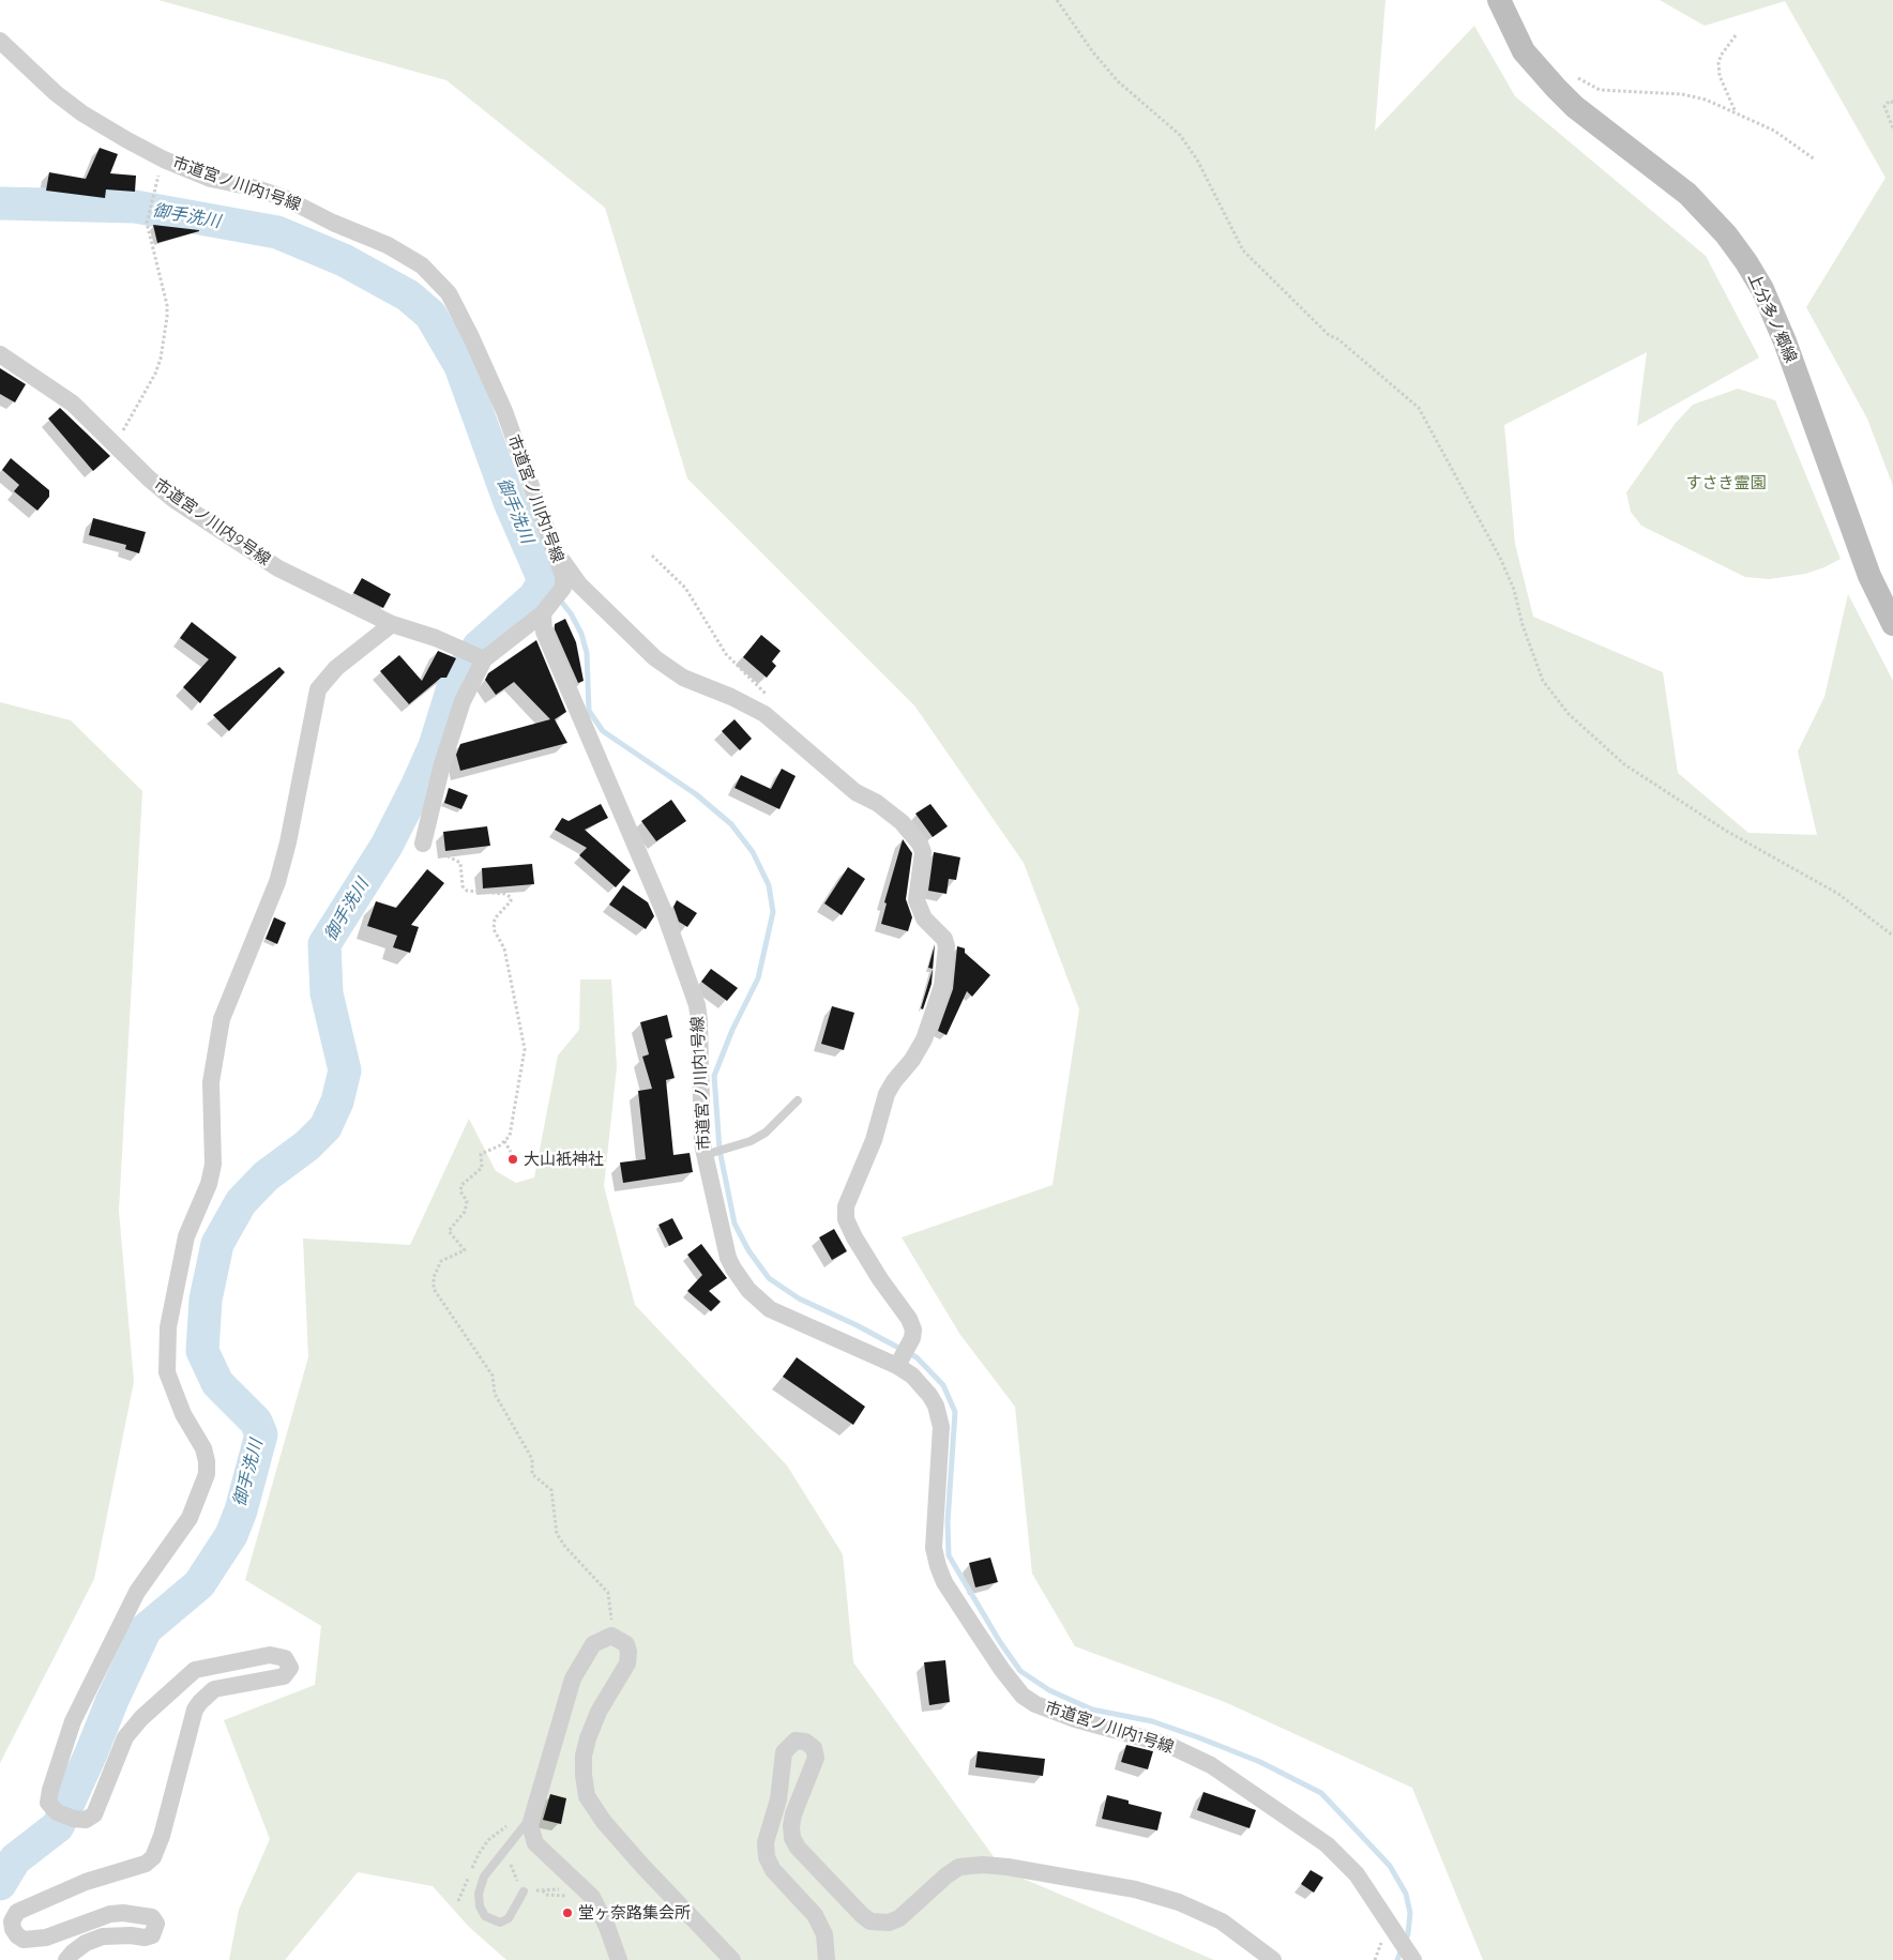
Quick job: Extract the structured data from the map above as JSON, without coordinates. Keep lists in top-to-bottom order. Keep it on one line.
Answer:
{"streets":{"main road":["上分多ノ郷線"],"street":["市道宮ノ川内1号線","市道宮ノ川内9号線"]},"water":["御手洗川"],"parks":["すさき霊園"],"places":["大山衹神社","堂ヶ奈路集会所"]}
